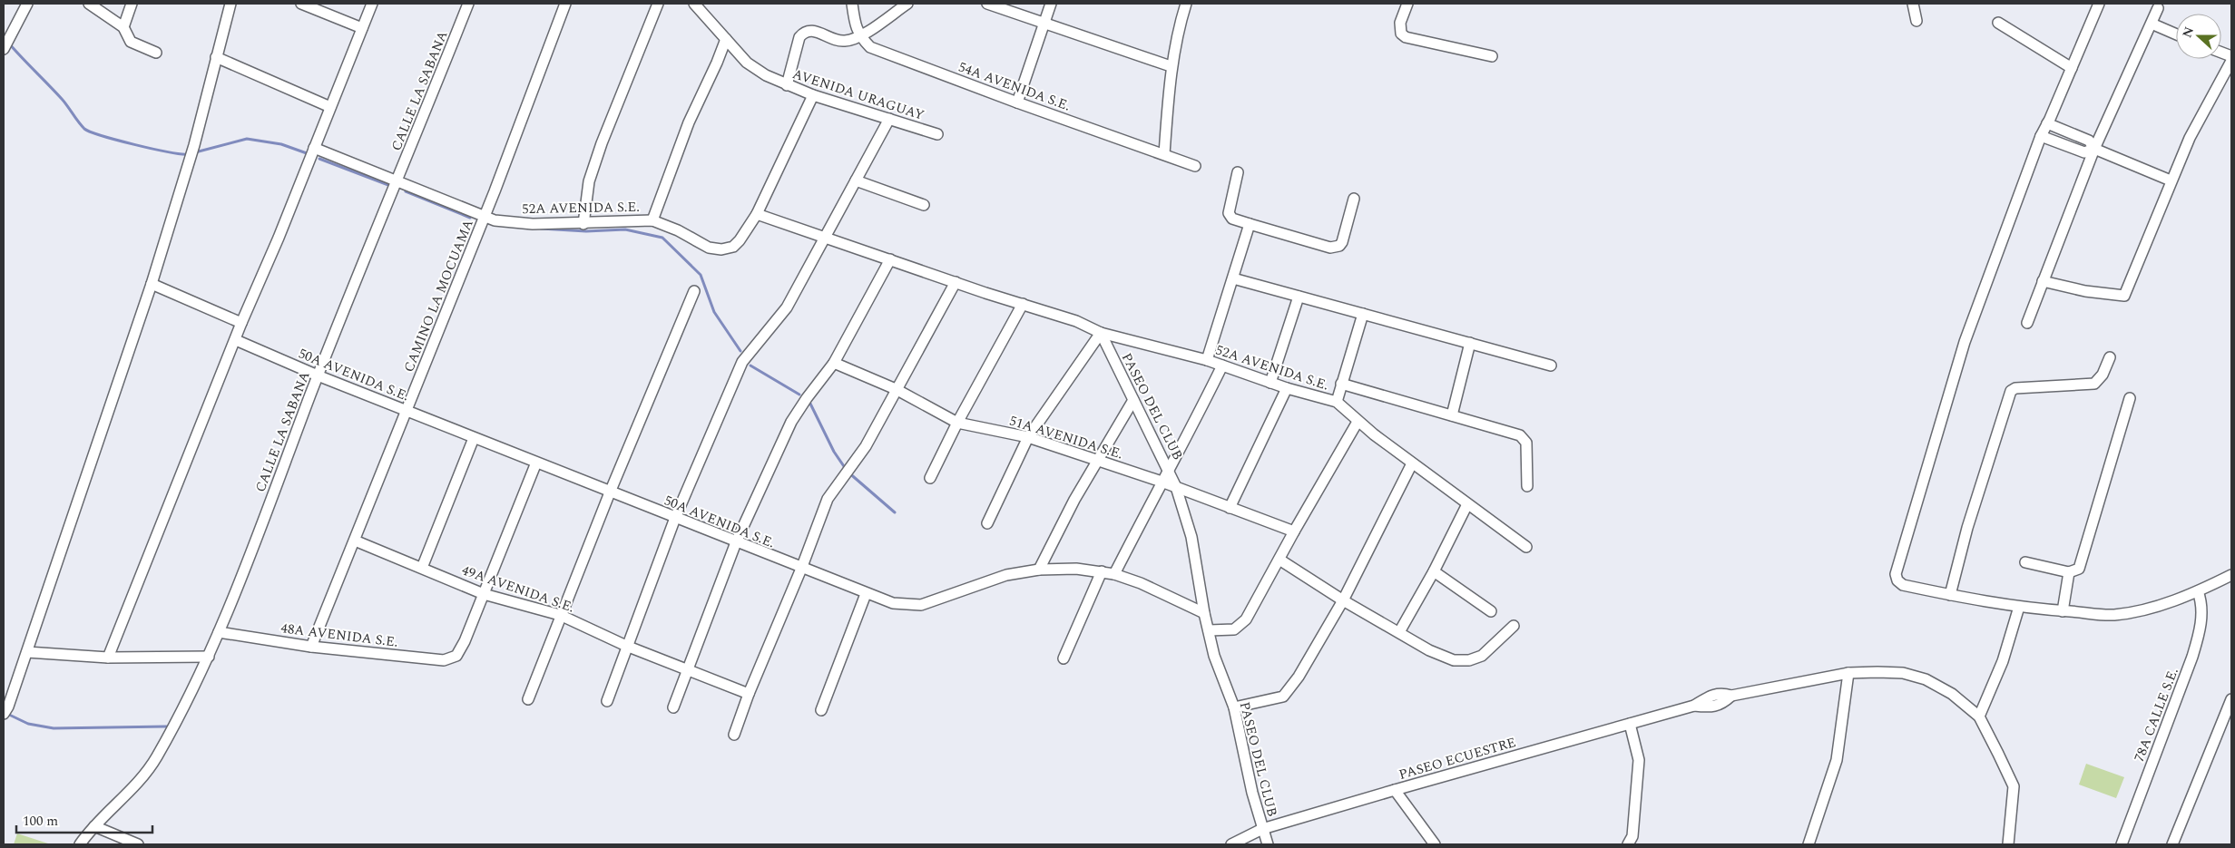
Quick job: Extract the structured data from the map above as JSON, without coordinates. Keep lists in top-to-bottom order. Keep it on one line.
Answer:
{"streets":{"street":["54A AVENIDA S.E.","CALLE LA SABANA","AVENIDA URAGUAY","52A AVENIDA S.E.","CAMINO LA MOCUAMA","50A AVENIDA S.E.","PASEO DEL CLUB","51A AVENIDA S.E.","49A AVENIDA S.E.","48A AVENIDA S.E.","78A CALLE S.E.","PASEO ECUESTRE"]},"crossings":[["CALLE LA SABANA","52A AVENIDA S.E."],["CALLE LA SABANA","50A AVENIDA S.E."],["CALLE LA SABANA","48A AVENIDA S.E."],["AVENIDA URAGUAY","52A AVENIDA S.E."],["52A AVENIDA S.E.","CAMINO LA MOCUAMA"],["52A AVENIDA S.E.","PASEO DEL CLUB"],["CAMINO LA MOCUAMA","50A AVENIDA S.E."],["CAMINO LA MOCUAMA","49A AVENIDA S.E."],["CAMINO LA MOCUAMA","48A AVENIDA S.E."],["50A AVENIDA S.E.","PASEO DEL CLUB"],["PASEO DEL CLUB","51A AVENIDA S.E."],["PASEO DEL CLUB","PASEO ECUESTRE"],["49A AVENIDA S.E.","48A AVENIDA S.E."]],"scale_bar":"100 m","north":"left"}
